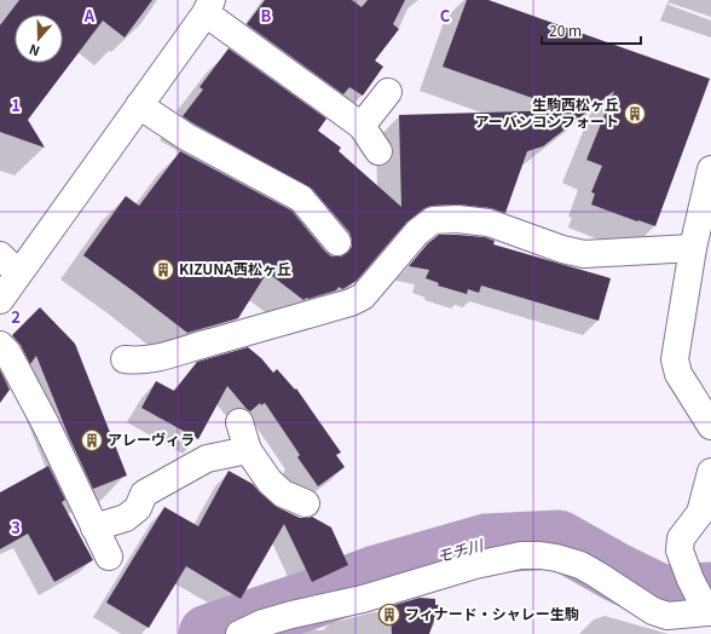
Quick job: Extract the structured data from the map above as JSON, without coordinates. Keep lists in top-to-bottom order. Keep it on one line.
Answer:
{"water":["モチ川"],"places":{"building":["生駒西松ヶ丘 アーバンコンフォート","KIZUNA西松ヶ丘","アレーヴィラ","フィナード・シャレー生駒"]},"scale_bar":"20 m","north":"bottom","grid":{"columns":["A","B","C"],"rows":["1","2","3"]}}
